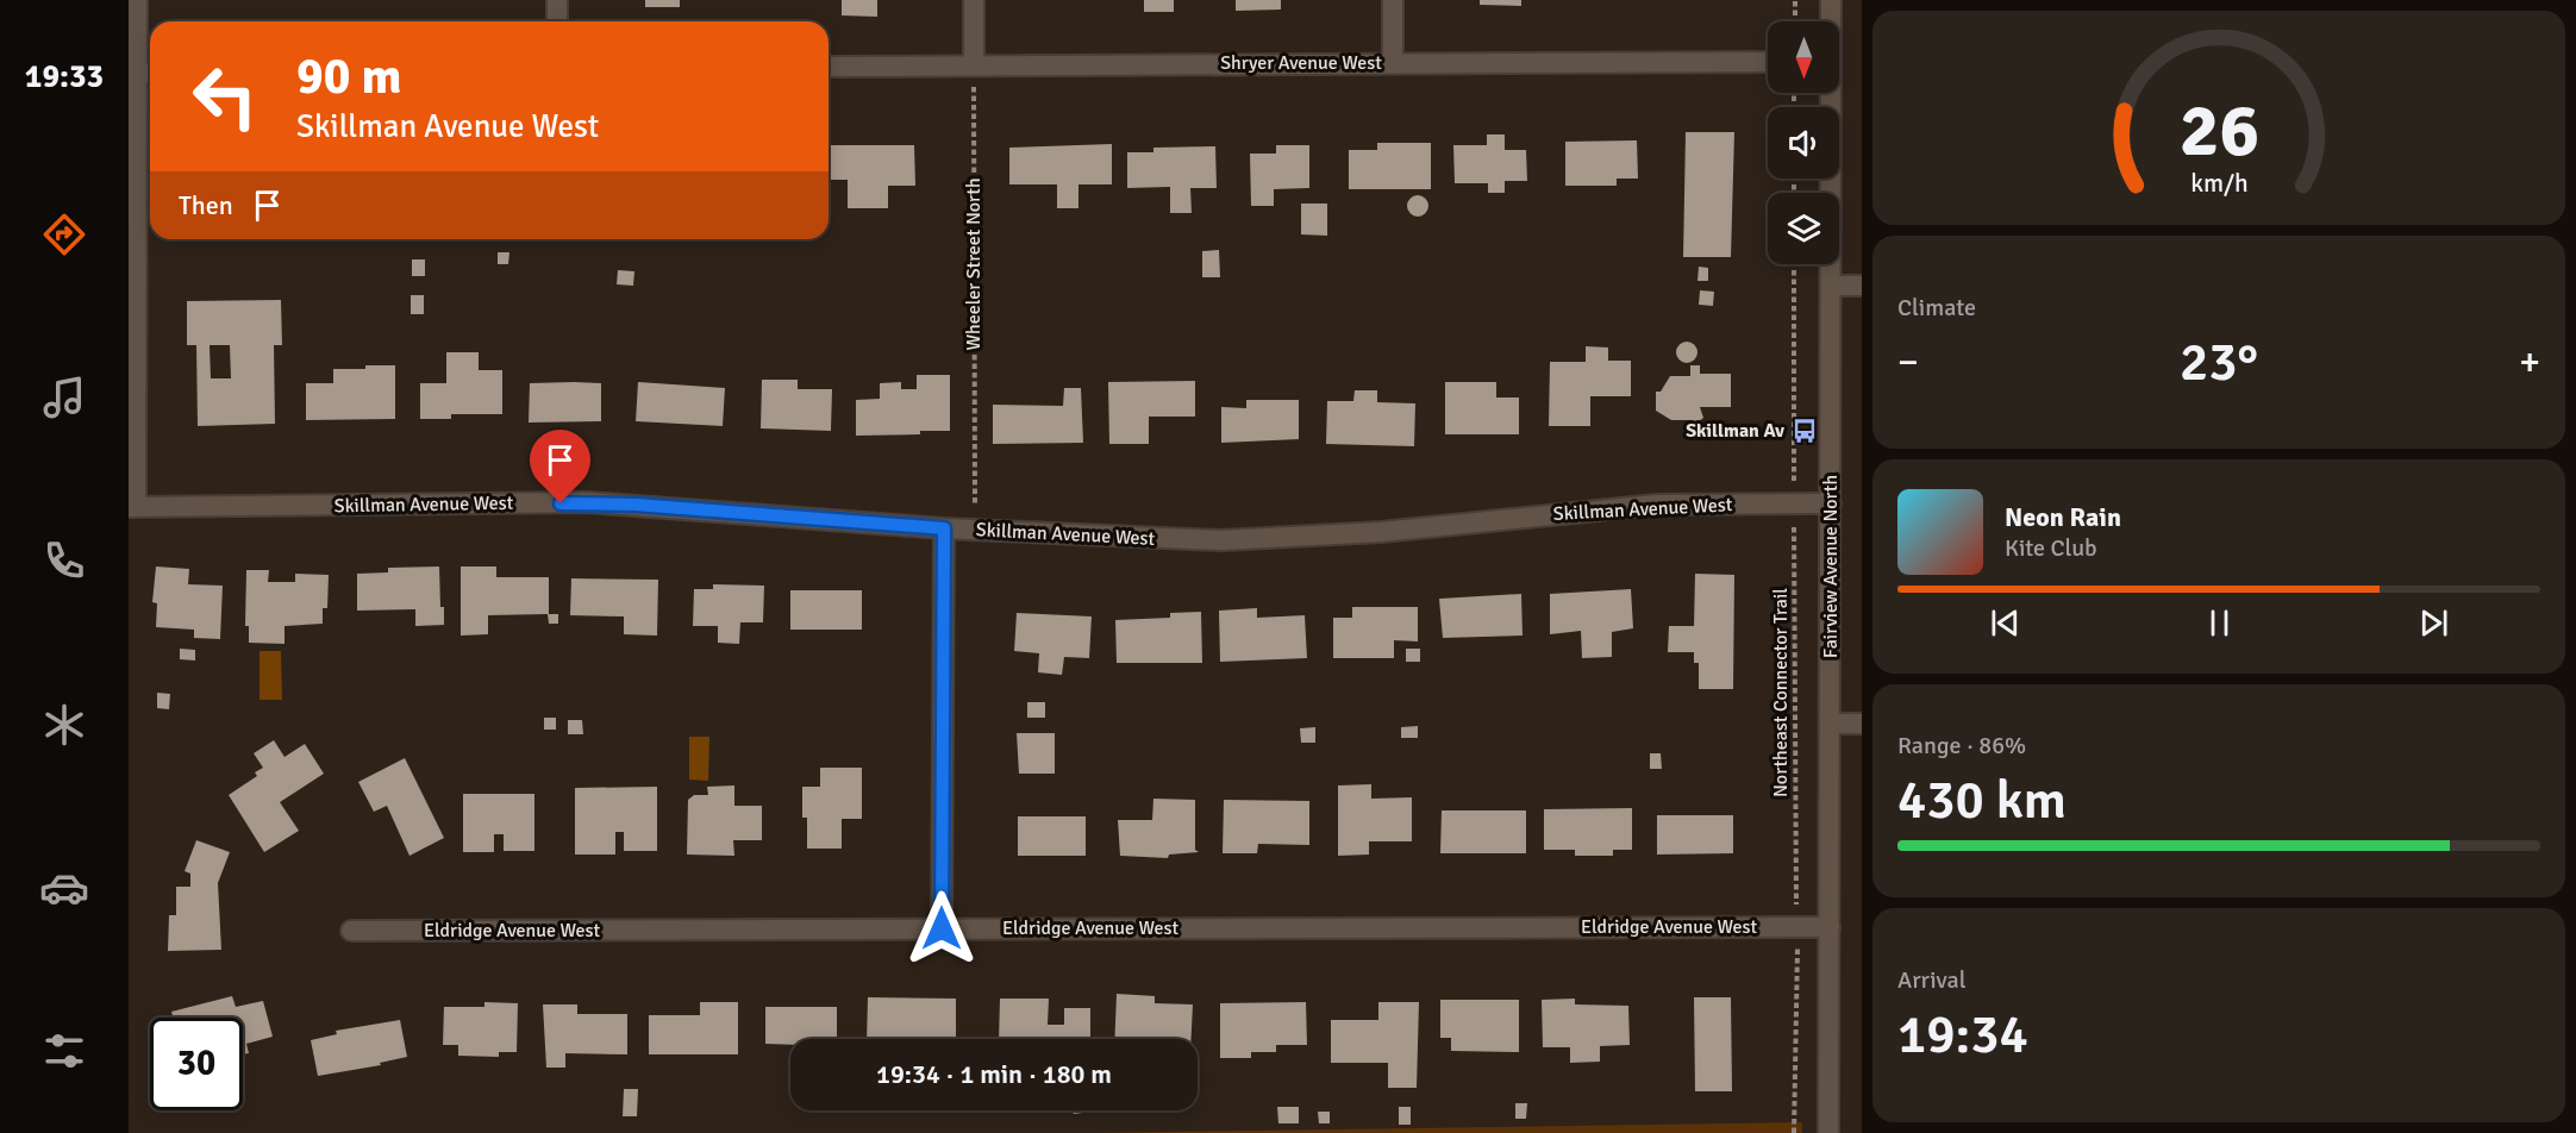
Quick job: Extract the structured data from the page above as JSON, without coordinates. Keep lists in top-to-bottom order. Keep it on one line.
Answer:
{"streets":{"street":["Shryer Avenue West","Skillman Avenue West","Fairview Avenue North","Eldridge Avenue West"],"path":["Wheeler Street North","Northeast Connector Trail"]},"crossings":[["Shryer Avenue West","Wheeler Street North"],["Wheeler Street North","Skillman Avenue West"],["Skillman Avenue West","Fairview Avenue North"],["Skillman Avenue West","Northeast Connector Trail"],["Fairview Avenue North","Eldridge Avenue West"],["Northeast Connector Trail","Eldridge Avenue West"]],"places":{"bus stop":["Skillman Av"]},"north":"bottom","page":{"tabs":"19:33","turn":["90 m","Skillman Avenue West"],"then":"Then","tile":["Climate",["Range · 86%","430 km"],["Arrival","19:34"]],"heat":["−","23°","+"],"song":["Neon Rain","Kite Club"],"limit":"30","trip":"19:34 · 1 min · 180 m","gauge":["26","km/h"]}}
